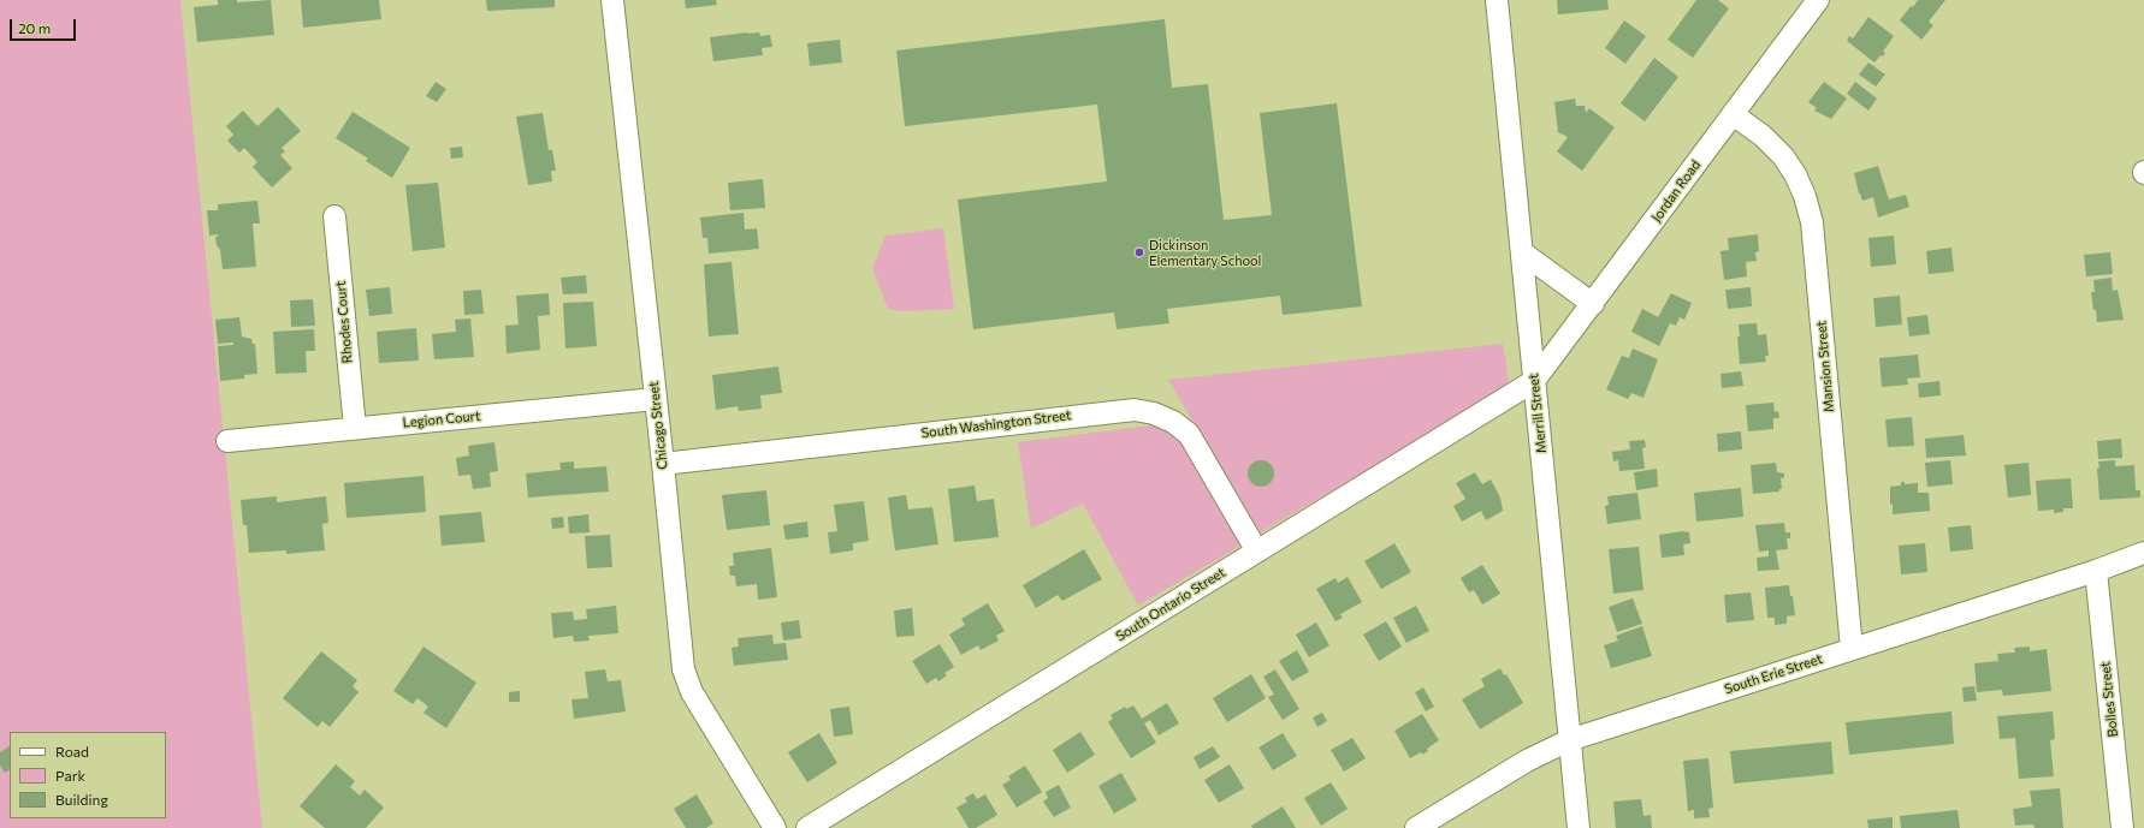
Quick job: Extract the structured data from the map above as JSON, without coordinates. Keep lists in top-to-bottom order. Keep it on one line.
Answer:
{"streets":{"street":["Jordan Road","Rhodes Court","Mansion Street","Merrill Street","Legion Court","South Washington Street","Chicago Street","South Ontario Street","South Erie Street","Bolles Street"]},"crossings":[["Jordan Road","Mansion Street"],["Jordan Road","Merrill Street"],["Jordan Road","South Ontario Street"],["Rhodes Court","Legion Court"],["Mansion Street","South Erie Street"],["Merrill Street","South Ontario Street"],["Merrill Street","South Erie Street"],["Legion Court","Chicago Street"],["South Washington Street","Chicago Street"],["South Washington Street","South Ontario Street"],["South Erie Street","Bolles Street"]],"places":["Dickinson Elementary School"],"legend":["Road","Park","Building"],"scale_bar":"20 m"}
